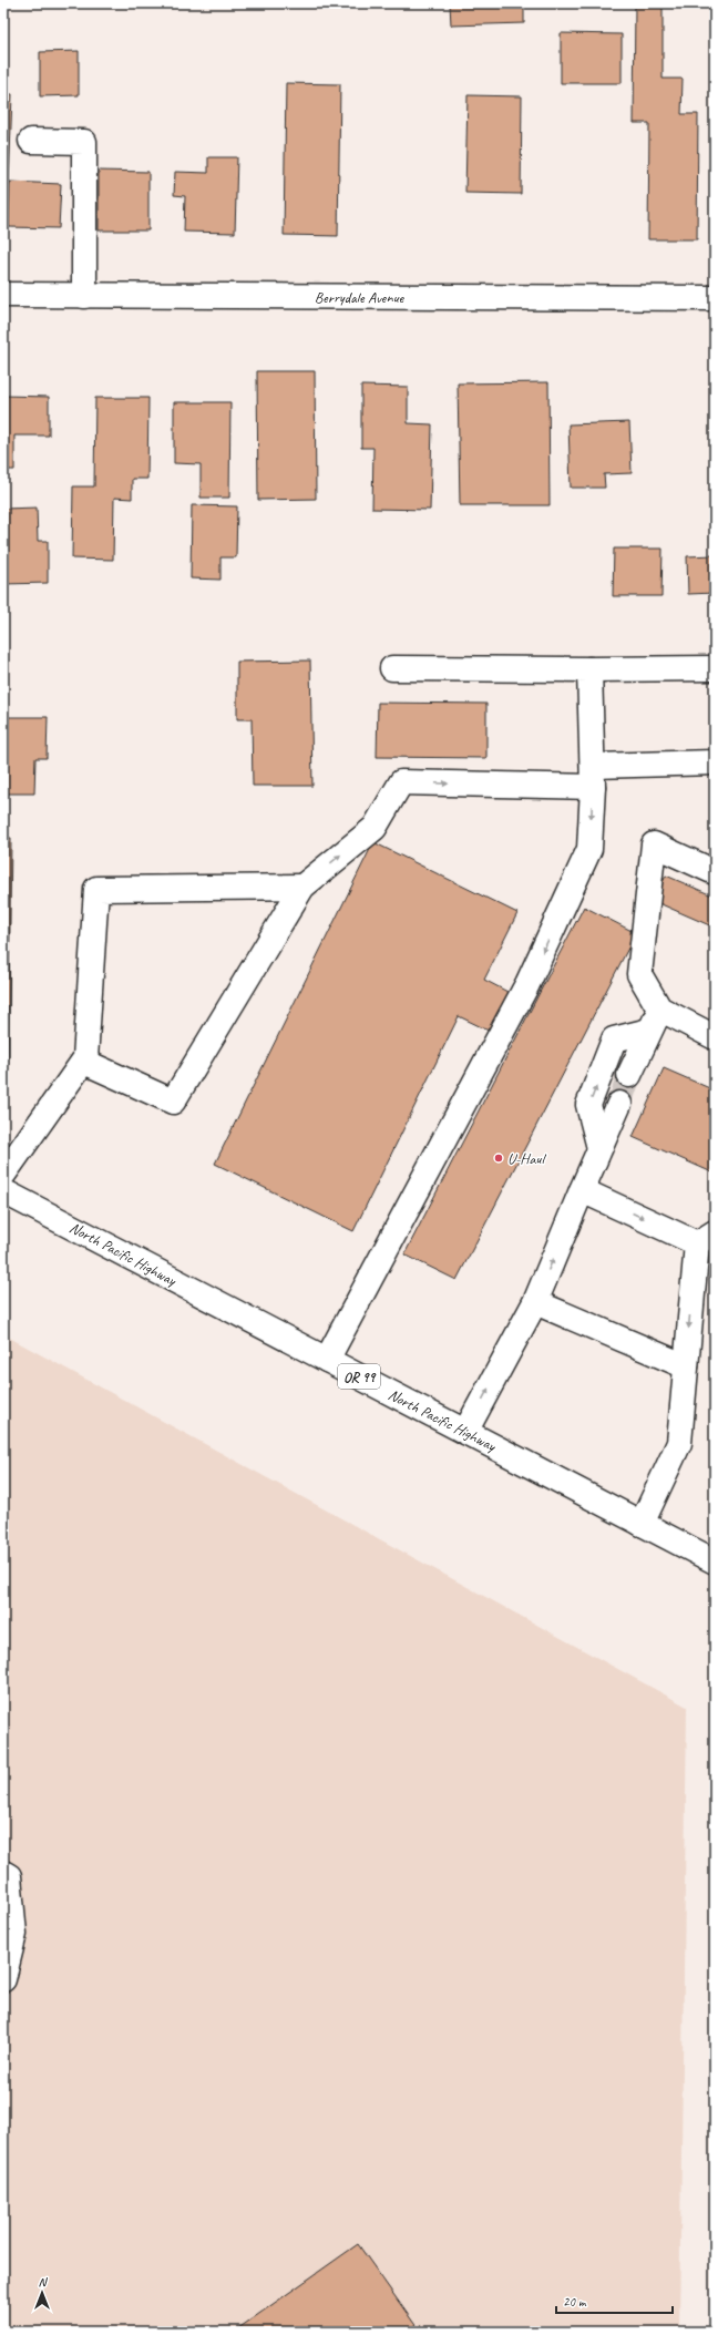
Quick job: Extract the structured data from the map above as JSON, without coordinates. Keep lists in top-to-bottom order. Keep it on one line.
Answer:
{"streets":{"main road":["Berrydale Avenue","North Pacific Highway","OR 99"]},"places":["U-Haul"],"scale_bar":"20 m","north":"top"}
